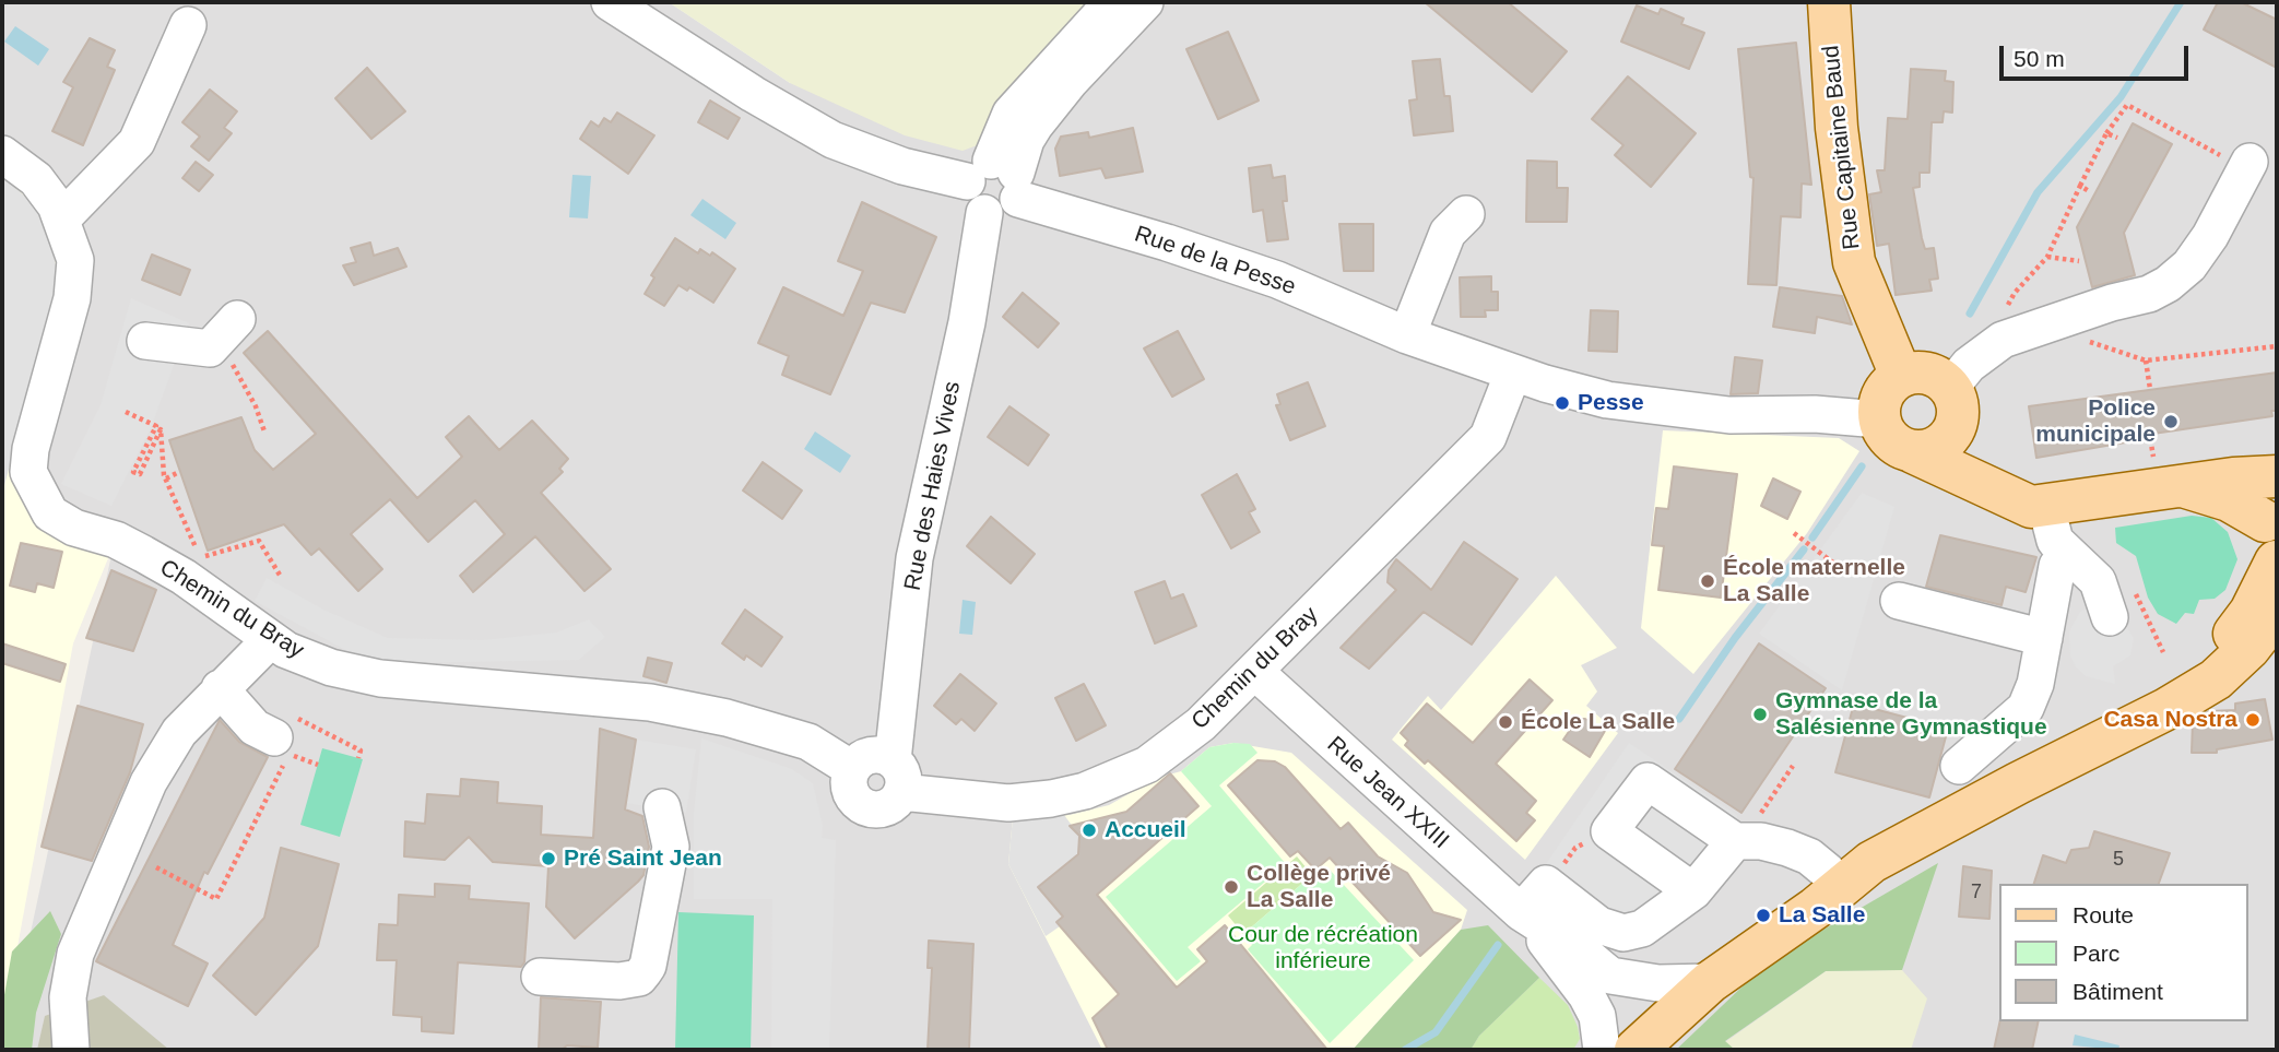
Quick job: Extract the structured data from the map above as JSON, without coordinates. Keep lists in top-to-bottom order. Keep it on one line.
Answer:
{"streets":{"main road":["Rue Capitaine Baud"],"street":["Rue de la Pesse","Rue des Haies Vives","Chemin du Bray","Rue Jean XXIII"]},"crossings":[["Rue Capitaine Baud","Rue de la Pesse"],["Rue de la Pesse","Rue des Haies Vives"],["Rue de la Pesse","Chemin du Bray"],["Rue des Haies Vives","Chemin du Bray"],["Chemin du Bray","Rue Jean XXIII"]],"parks":["Cour de récréation inférieure"],"places":["Pesse","Police municipale","École maternelle La Salle","Gymnase de la Salésienne Gymnastique","Casa Nostra","École La Salle","Accueil","Pré Saint Jean","Collège privé La Salle","La Salle"],"house_numbers":["5","7"],"legend":["Route","Parc","Bâtiment"],"scale_bar":"50 m"}
